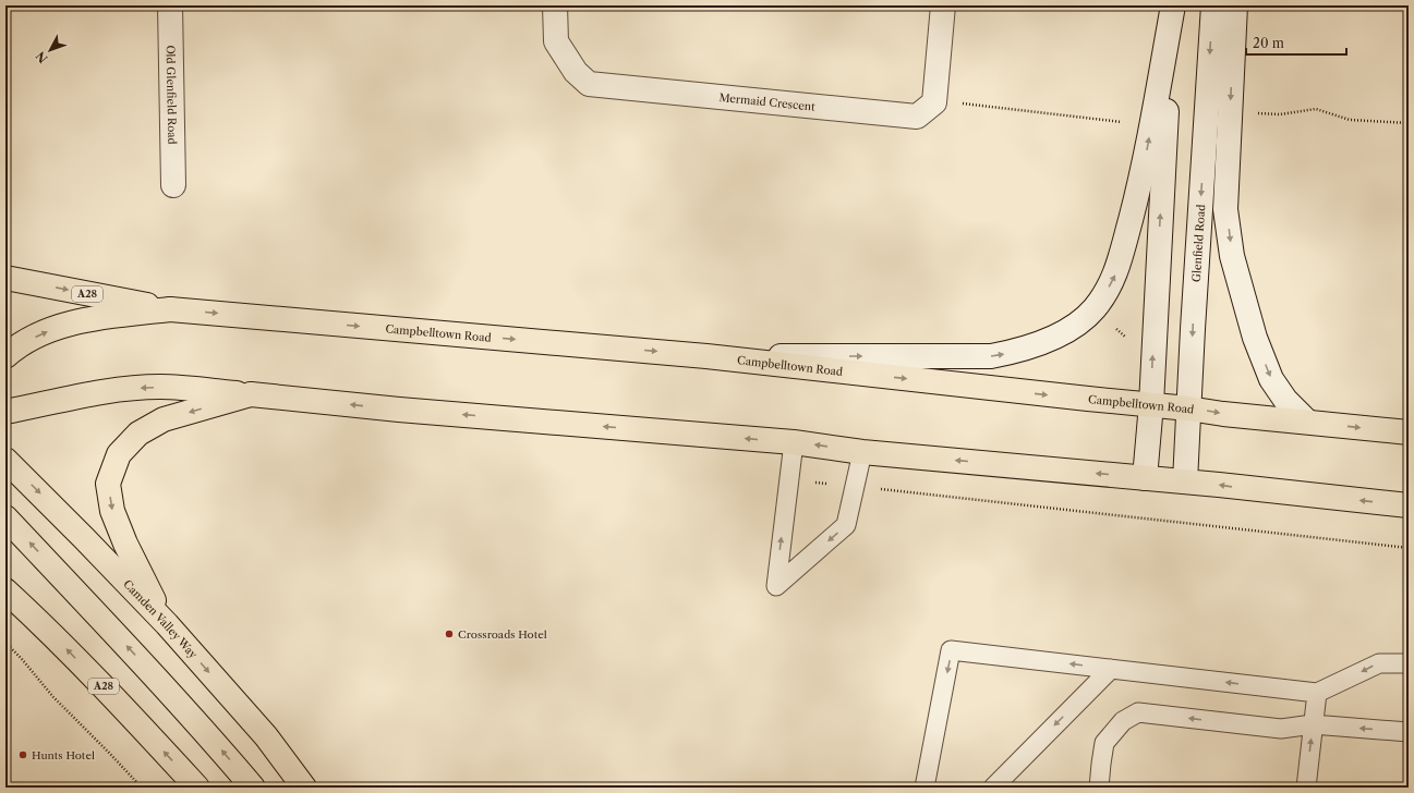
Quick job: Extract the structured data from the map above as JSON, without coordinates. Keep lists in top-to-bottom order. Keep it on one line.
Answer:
{"streets":{"main road":["Old Glenfield Road","Mermaid Crescent","Glenfield Road","A28","Campbelltown Road","Camden Valley Way"]},"crossings":[["Glenfield Road","Campbelltown Road"],["A28","Campbelltown Road"]],"places":["Crossroads Hotel","Hunts Hotel"],"scale_bar":"20 m","north":"bottom left"}
